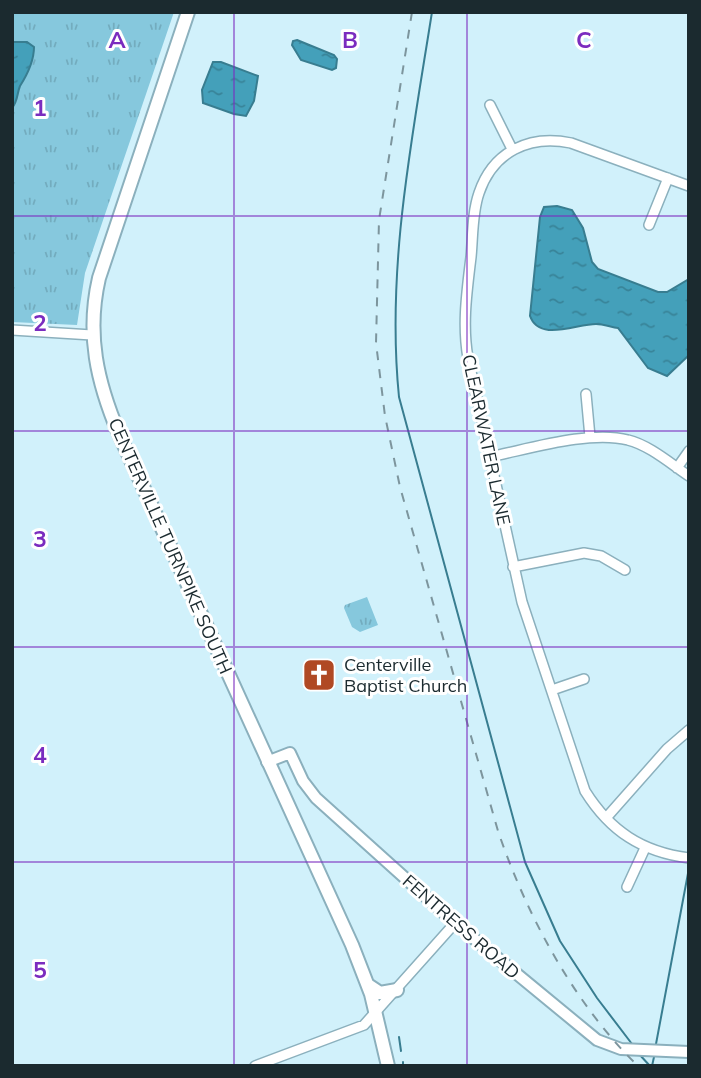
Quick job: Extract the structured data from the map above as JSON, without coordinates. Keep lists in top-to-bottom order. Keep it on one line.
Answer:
{"streets":{"main road":["CENTERVILLE TURNPIKE SOUTH"],"street":["CLEARWATER LANE","FENTRESS ROAD"]},"crossings":[["CENTERVILLE TURNPIKE SOUTH","FENTRESS ROAD"]],"places":{"church":["Centerville Baptist Church"]},"grid":{"columns":["A","B","C"],"rows":["1","2","3","4","5"]}}
